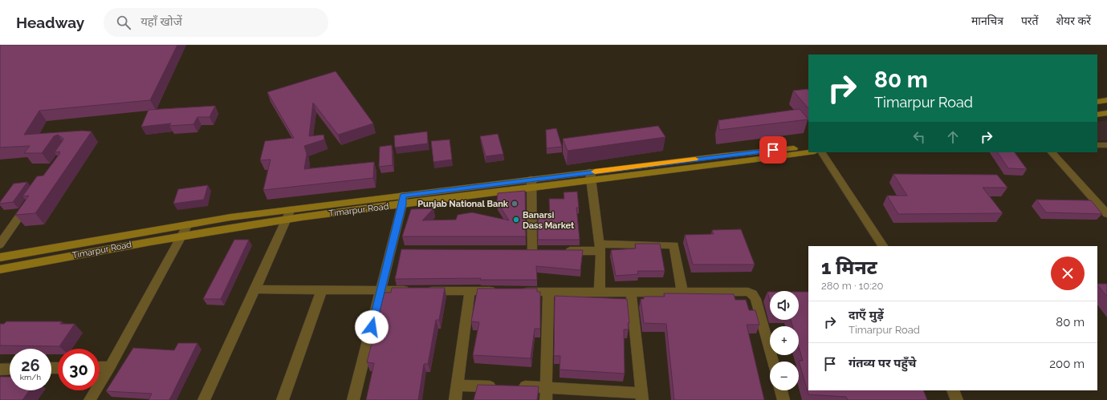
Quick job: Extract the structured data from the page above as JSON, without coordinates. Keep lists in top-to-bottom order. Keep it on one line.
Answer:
{"streets":{"street":["Timarpur Road"]},"places":["Punjab National Bank","Banarsi Dass Market"],"page":{"header":"Headway","search":"यहाँ खोजें","nav":["मानचित्र","परतें","शेयर करें"],"turn":["80 m","Timarpur Road"],"heading":["1 मिनट","280 m · 10:20"],"map_buttons":["+","−"],"list":[{"name":"दाएँ मुड़ें","note":"Timarpur Road","value":"80 m"},{"name":"गंतव्य पर पहुँचे","value":"200 m"}],"speed":"26 km/h","limit":"30"}}
